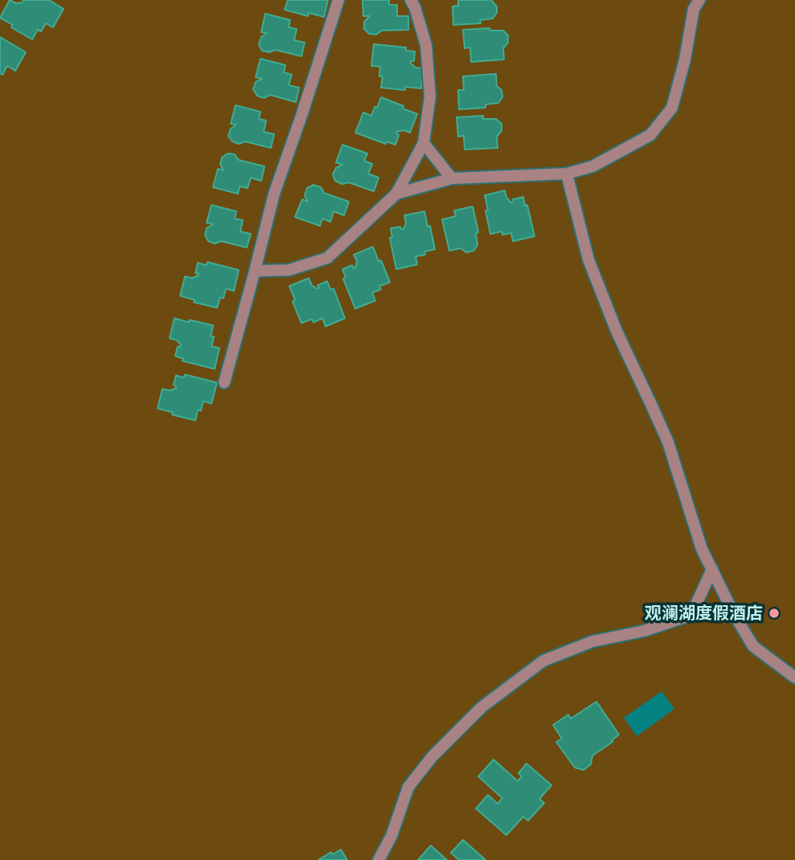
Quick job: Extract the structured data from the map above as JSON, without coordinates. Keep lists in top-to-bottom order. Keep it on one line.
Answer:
{"places":["观澜湖度假酒店"]}
